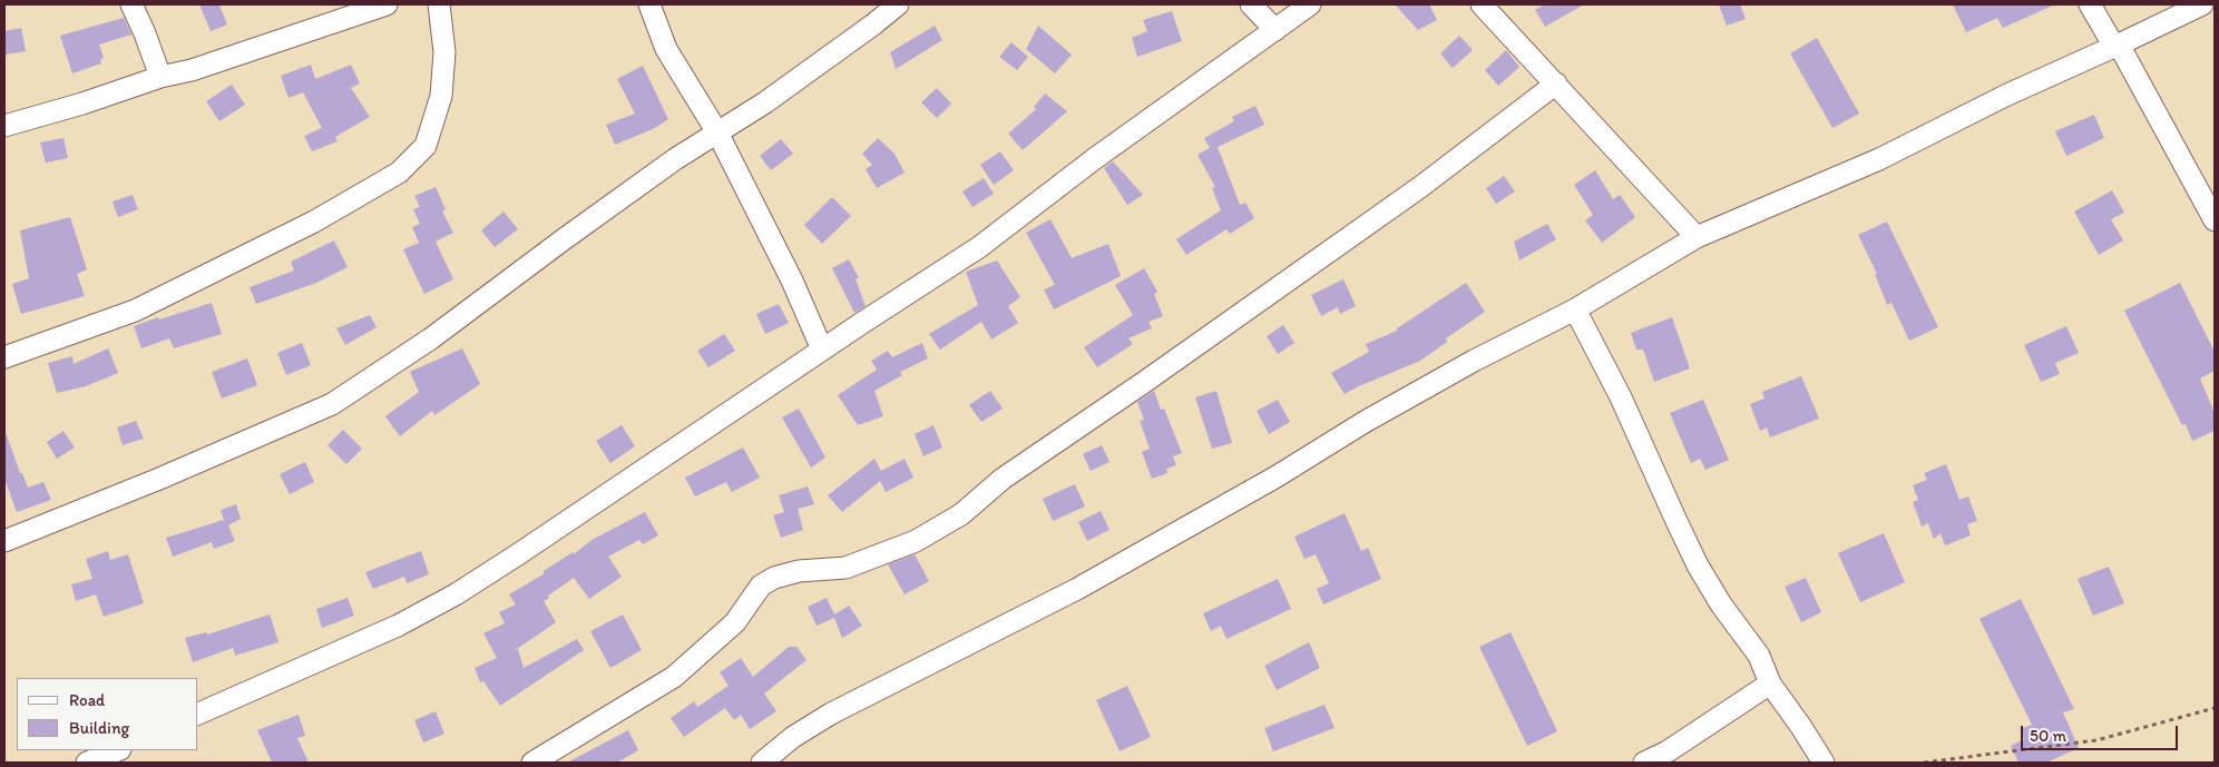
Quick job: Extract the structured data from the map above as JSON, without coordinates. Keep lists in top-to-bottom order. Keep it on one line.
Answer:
{"legend":["Road","Building"],"scale_bar":"50 m"}
